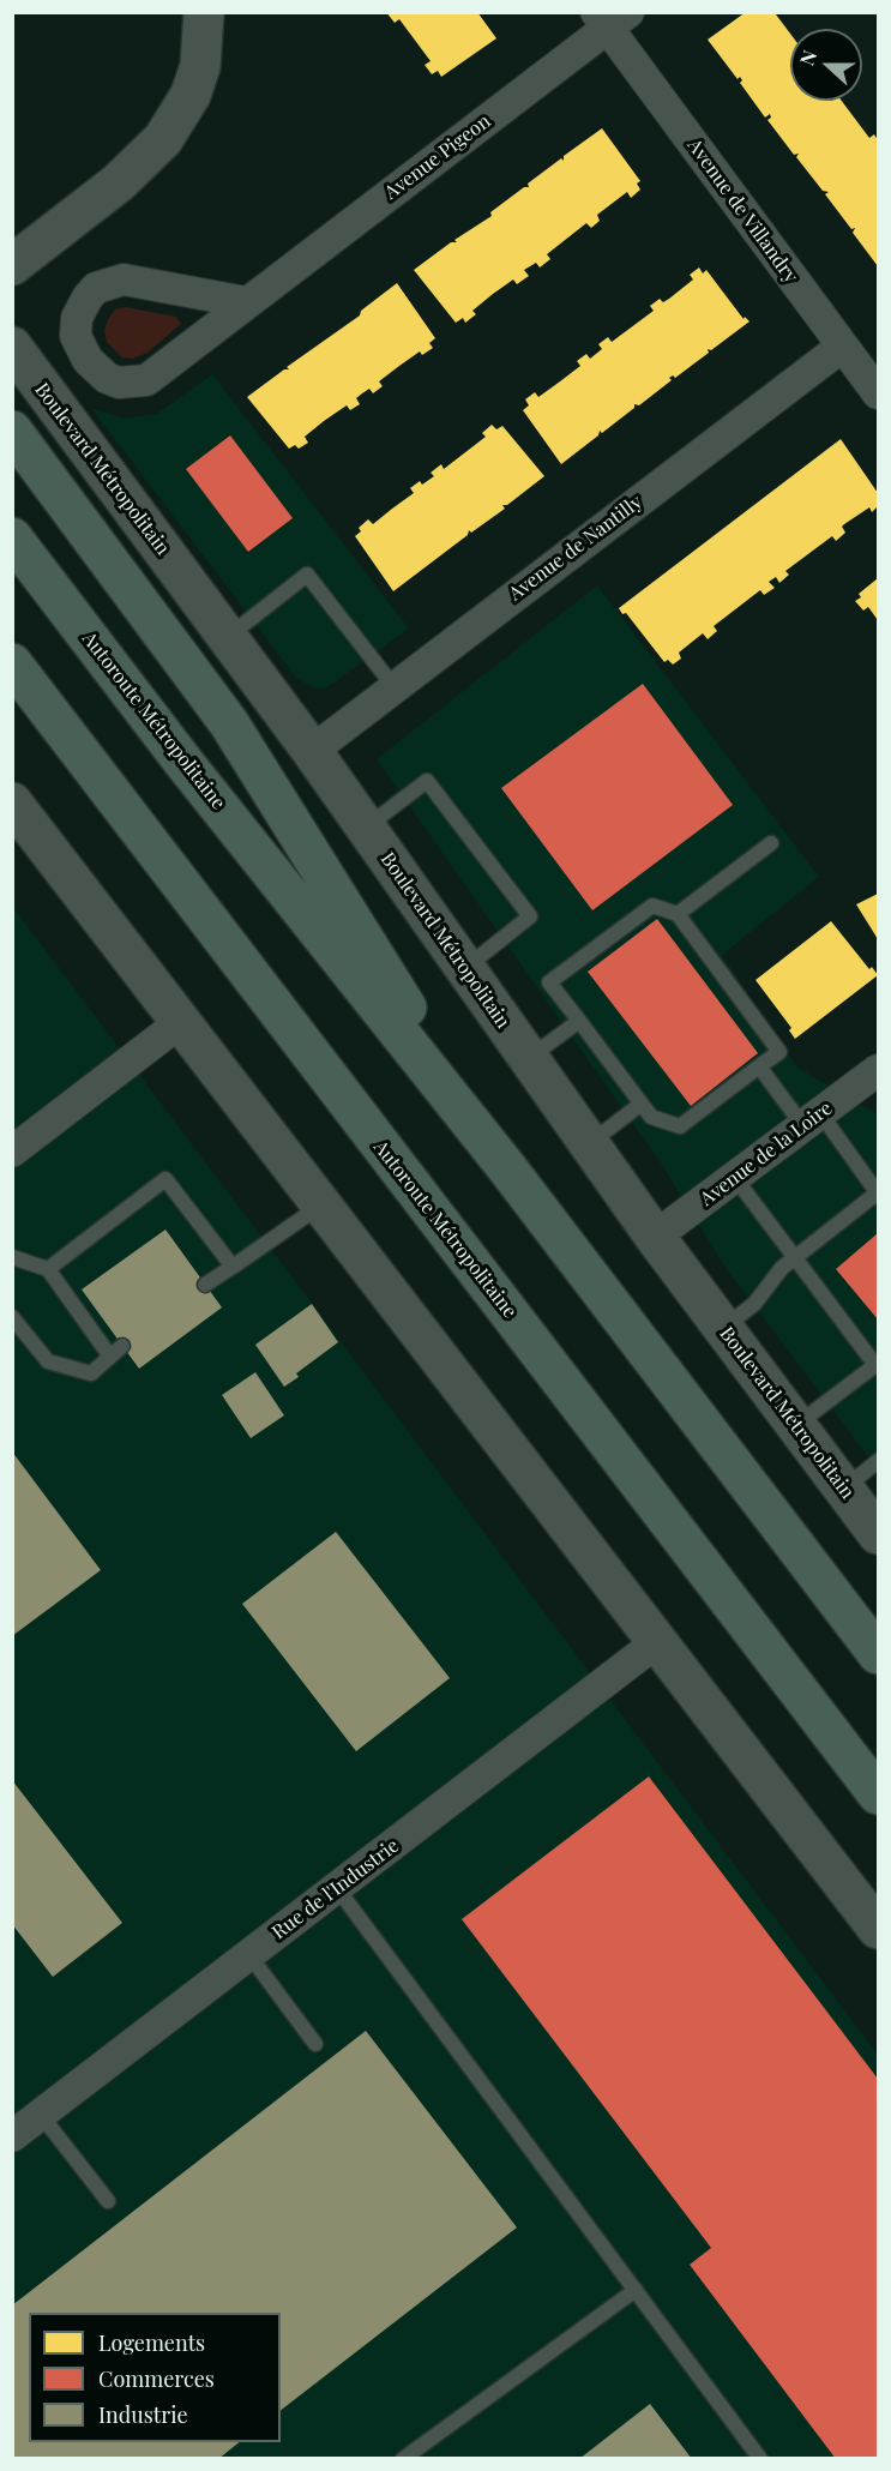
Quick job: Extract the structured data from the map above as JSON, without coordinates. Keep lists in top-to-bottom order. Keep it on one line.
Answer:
{"streets":{"highway":["Autoroute Métropolitaine"],"main road":["Boulevard Métropolitain"],"street":["Avenue Pigeon","Avenue de Villandry","Avenue de Nantilly","Avenue de la Loire","Rue de l'Industrie"]},"crossings":[["Avenue Pigeon","Avenue de Villandry"],["Avenue de Villandry","Avenue de Nantilly"],["Boulevard Métropolitain","Avenue de Nantilly"],["Boulevard Métropolitain","Avenue de la Loire"]],"legend":["Logements","Commerces","Industrie"],"north":"left"}
